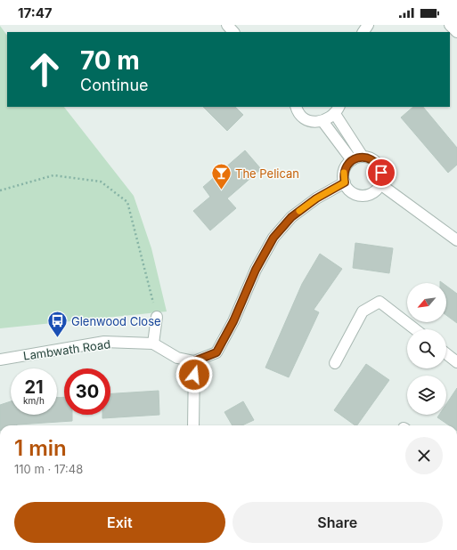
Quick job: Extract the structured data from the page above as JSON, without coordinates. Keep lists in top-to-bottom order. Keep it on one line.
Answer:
{"streets":{"street":["Lambwath Road"]},"places":{"bar":["The Pelican"],"bus stop":["Glenwood Close"]},"north":"bottom left","page":{"status":"17:47","turn":["70 m","Continue"],"speed":"21 km/h","limit":"30","heading":["1 min","110 m · 17:48"],"buttons":["Exit","Share"]}}
